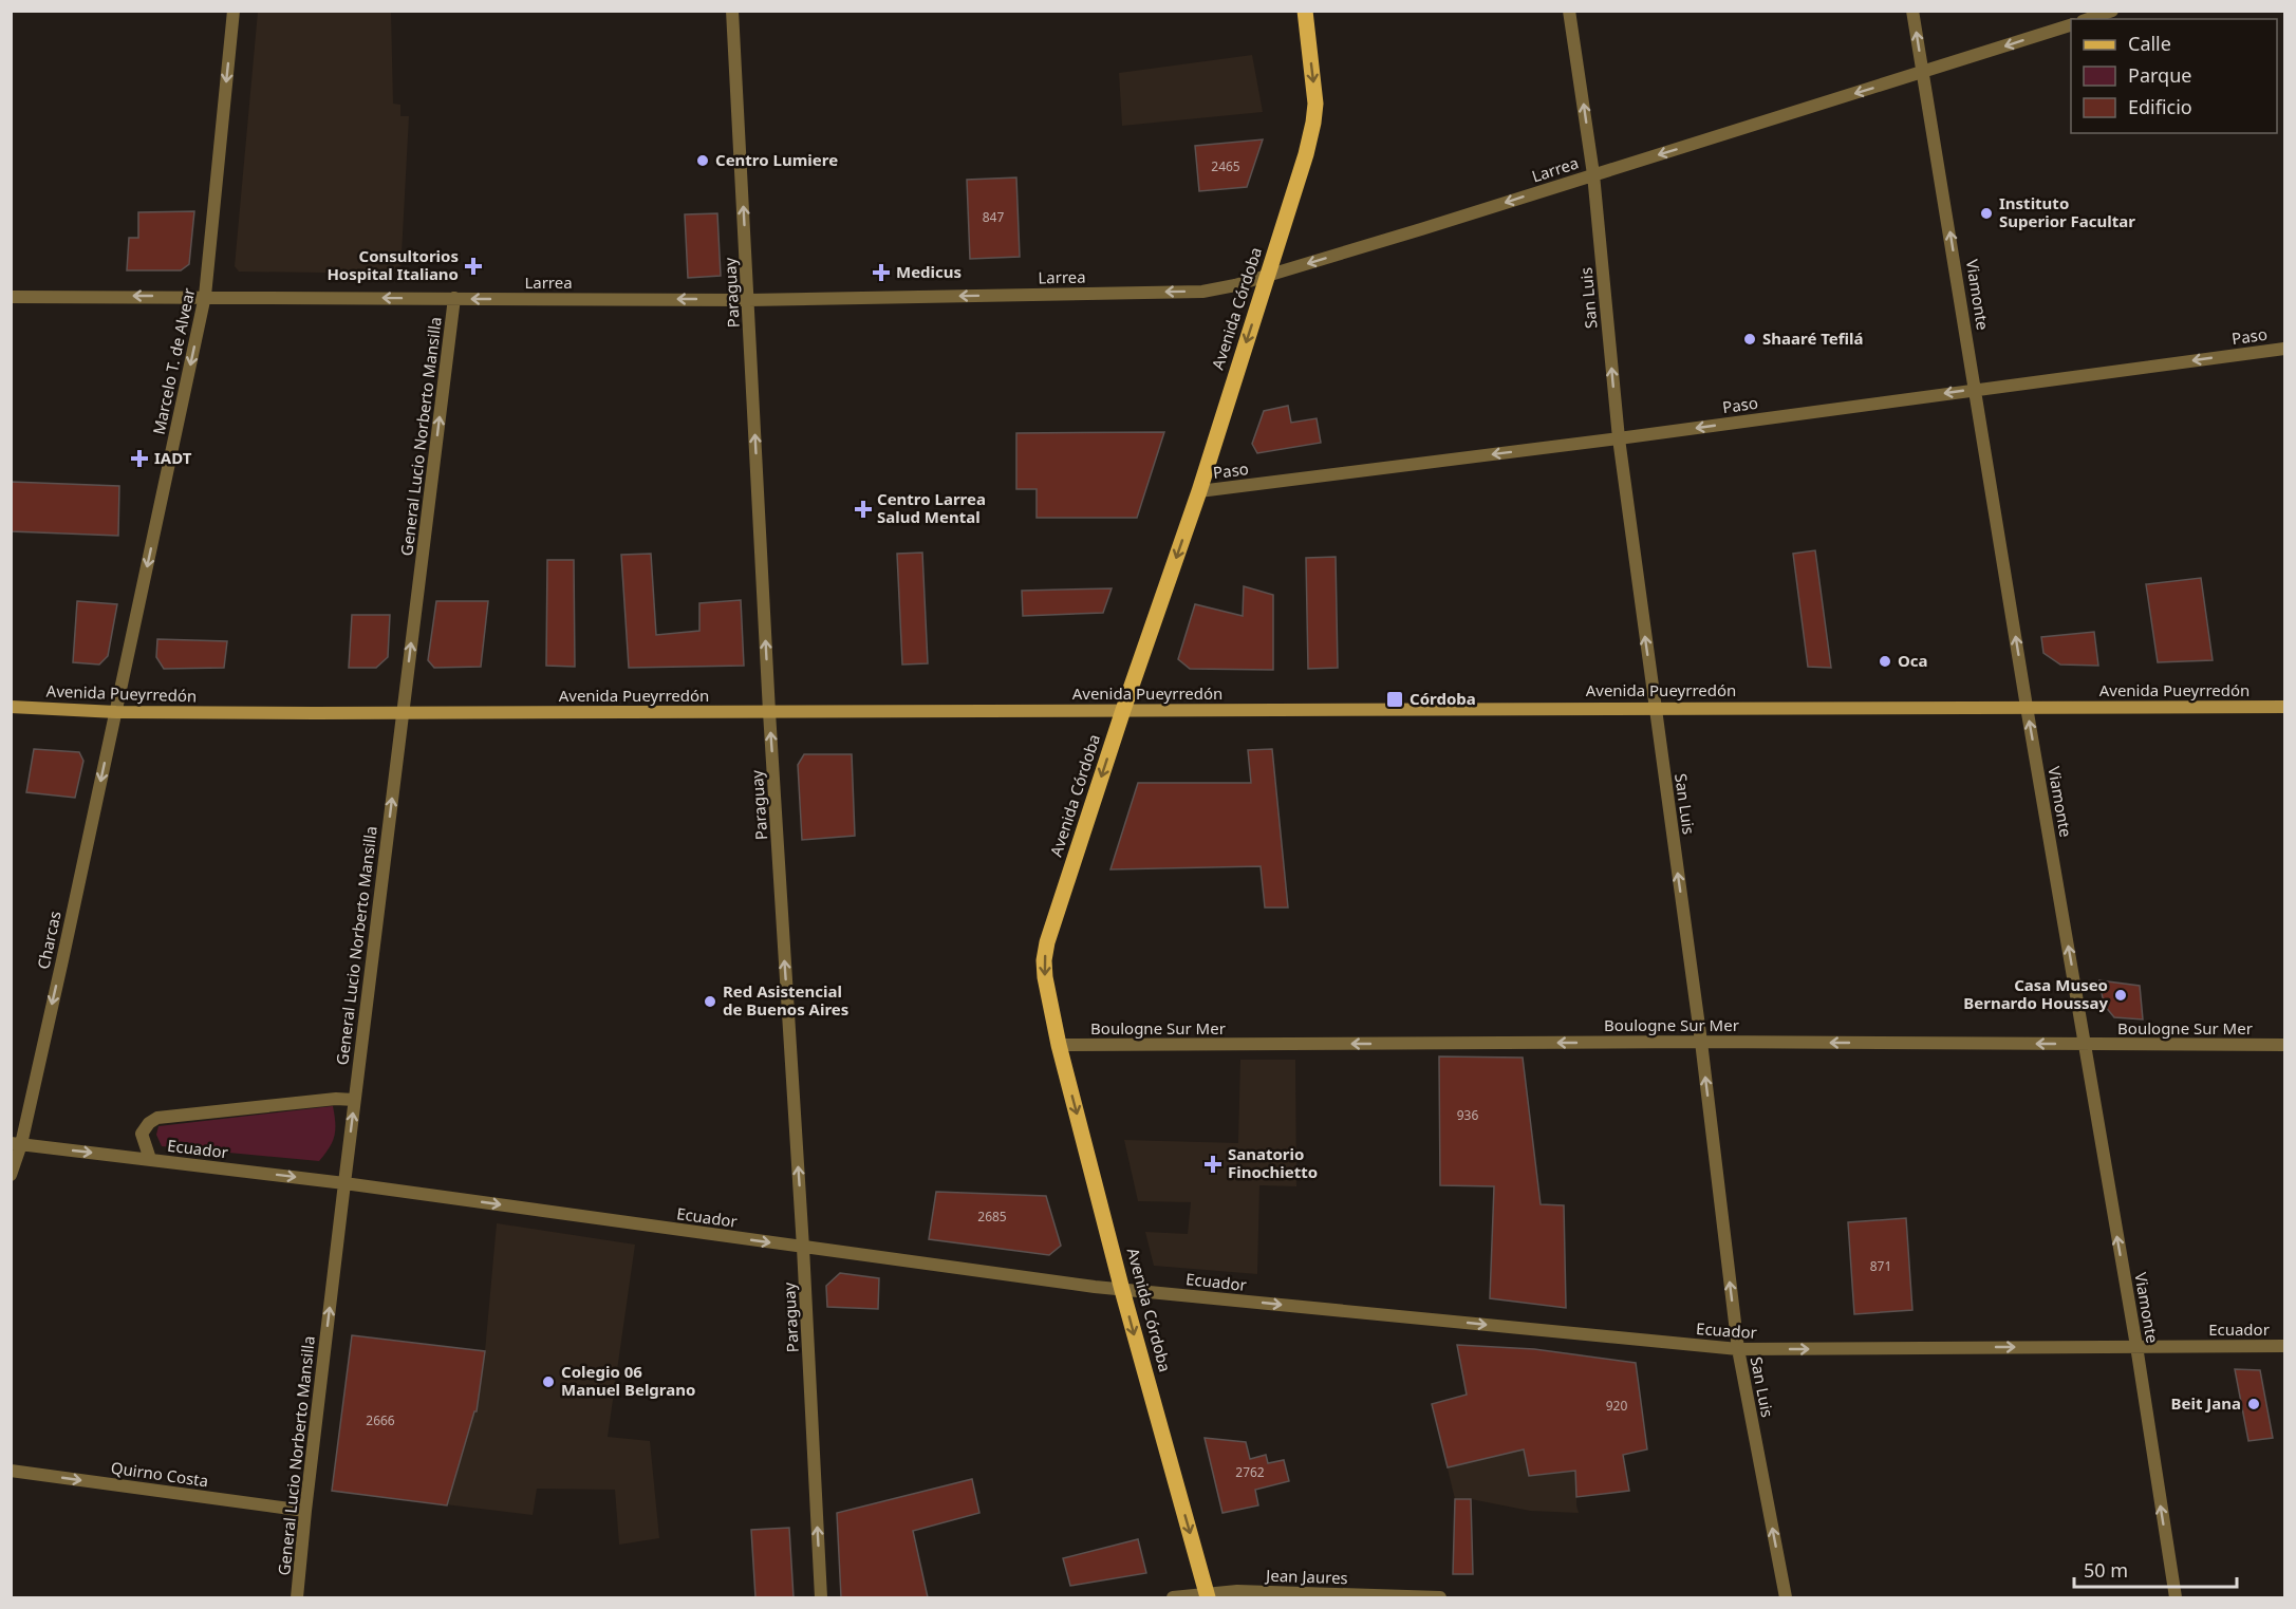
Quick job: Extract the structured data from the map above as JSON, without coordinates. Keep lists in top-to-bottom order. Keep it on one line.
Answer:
{"streets":{"main road":["Avenida Córdoba","Avenida Pueyrredón"],"street":["Larrea","Paraguay","Viamonte","San Luis","Paso","Marcelo T. de Alvear","General Lucio Norberto Mansilla","Charcas","Boulogne Sur Mer","Ecuador","Quirno Costa","Jean Jaures"]},"crossings":[["Larrea","Paraguay"],["Larrea","Viamonte"],["Larrea","San Luis"],["Larrea","Avenida Córdoba"],["Larrea","Marcelo T. de Alvear"],["Larrea","General Lucio Norberto Mansilla"],["Paraguay","Avenida Pueyrredón"],["Paraguay","Ecuador"],["Viamonte","Paso"],["Viamonte","Avenida Pueyrredón"],["Viamonte","Boulogne Sur Mer"],["Viamonte","Ecuador"],["San Luis","Paso"],["San Luis","Avenida Pueyrredón"],["San Luis","Boulogne Sur Mer"],["San Luis","Ecuador"],["Avenida Córdoba","Paso"],["Avenida Córdoba","Avenida Pueyrredón"],["Avenida Córdoba","Boulogne Sur Mer"],["Avenida Córdoba","Ecuador"],["Avenida Córdoba","Jean Jaures"],["Marcelo T. de Alvear","Avenida Pueyrredón"],["Marcelo T. de Alvear","Charcas"],["General Lucio Norberto Mansilla","Avenida Pueyrredón"],["General Lucio Norberto Mansilla","Ecuador"],["General Lucio Norberto Mansilla","Quirno Costa"],["Avenida Pueyrredón","Charcas"],["Charcas","Ecuador"]],"one_way":["Larrea","Paraguay","Viamonte","San Luis","Avenida Córdoba","Paso","Marcelo T. de Alvear","General Lucio Norberto Mansilla","Charcas","Boulogne Sur Mer","Ecuador","Quirno Costa"],"places":{"other":["Centro Lumiere","Instituto Superior Facultar","Shaaré Tefilá","Oca","Casa Museo Bernardo Houssay","Red Asistencial de Buenos Aires","Colegio 06 Manuel Belgrano","Beit Jana"],"health":["Consultorios Hospital Italiano","Medicus","IADT","Centro Larrea Salud Mental","Sanatorio Finochietto"],"transit":["Córdoba"]},"house_numbers":["2465","847","936","2685","871","920","2666","2762"],"legend":["Calle","Parque","Edificio"],"scale_bar":"50 m"}
